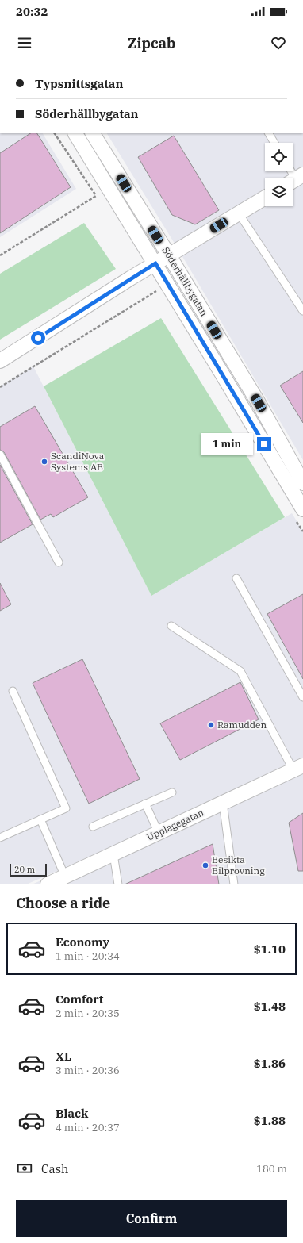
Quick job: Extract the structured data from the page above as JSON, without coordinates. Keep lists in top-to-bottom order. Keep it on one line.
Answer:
{"streets":{"street":["Söderhällbygatan","Upplagegatan"]},"places":["ScandiNova Systems AB","Ramudden","Besikta Bilprovning"],"scale_bar":"20 m","page":{"status":"20:32","header":"Zipcab","banner":["Typsnittsgatan","Söderhällbygatan"],"bubble":"1 min","scale":"20 m","heading":"Choose a ride","list":[{"name":"Economy","note":"1 min · 20:34","value":"$1.10"},{"name":"Comfort","note":"2 min · 20:35","value":"$1.48"},{"name":"XL","note":"3 min · 20:36","value":"$1.86"},{"name":"Black","note":"4 min · 20:37","value":"$1.88"}],"pay":["Cash","180 m"],"buttons":"Confirm"}}
